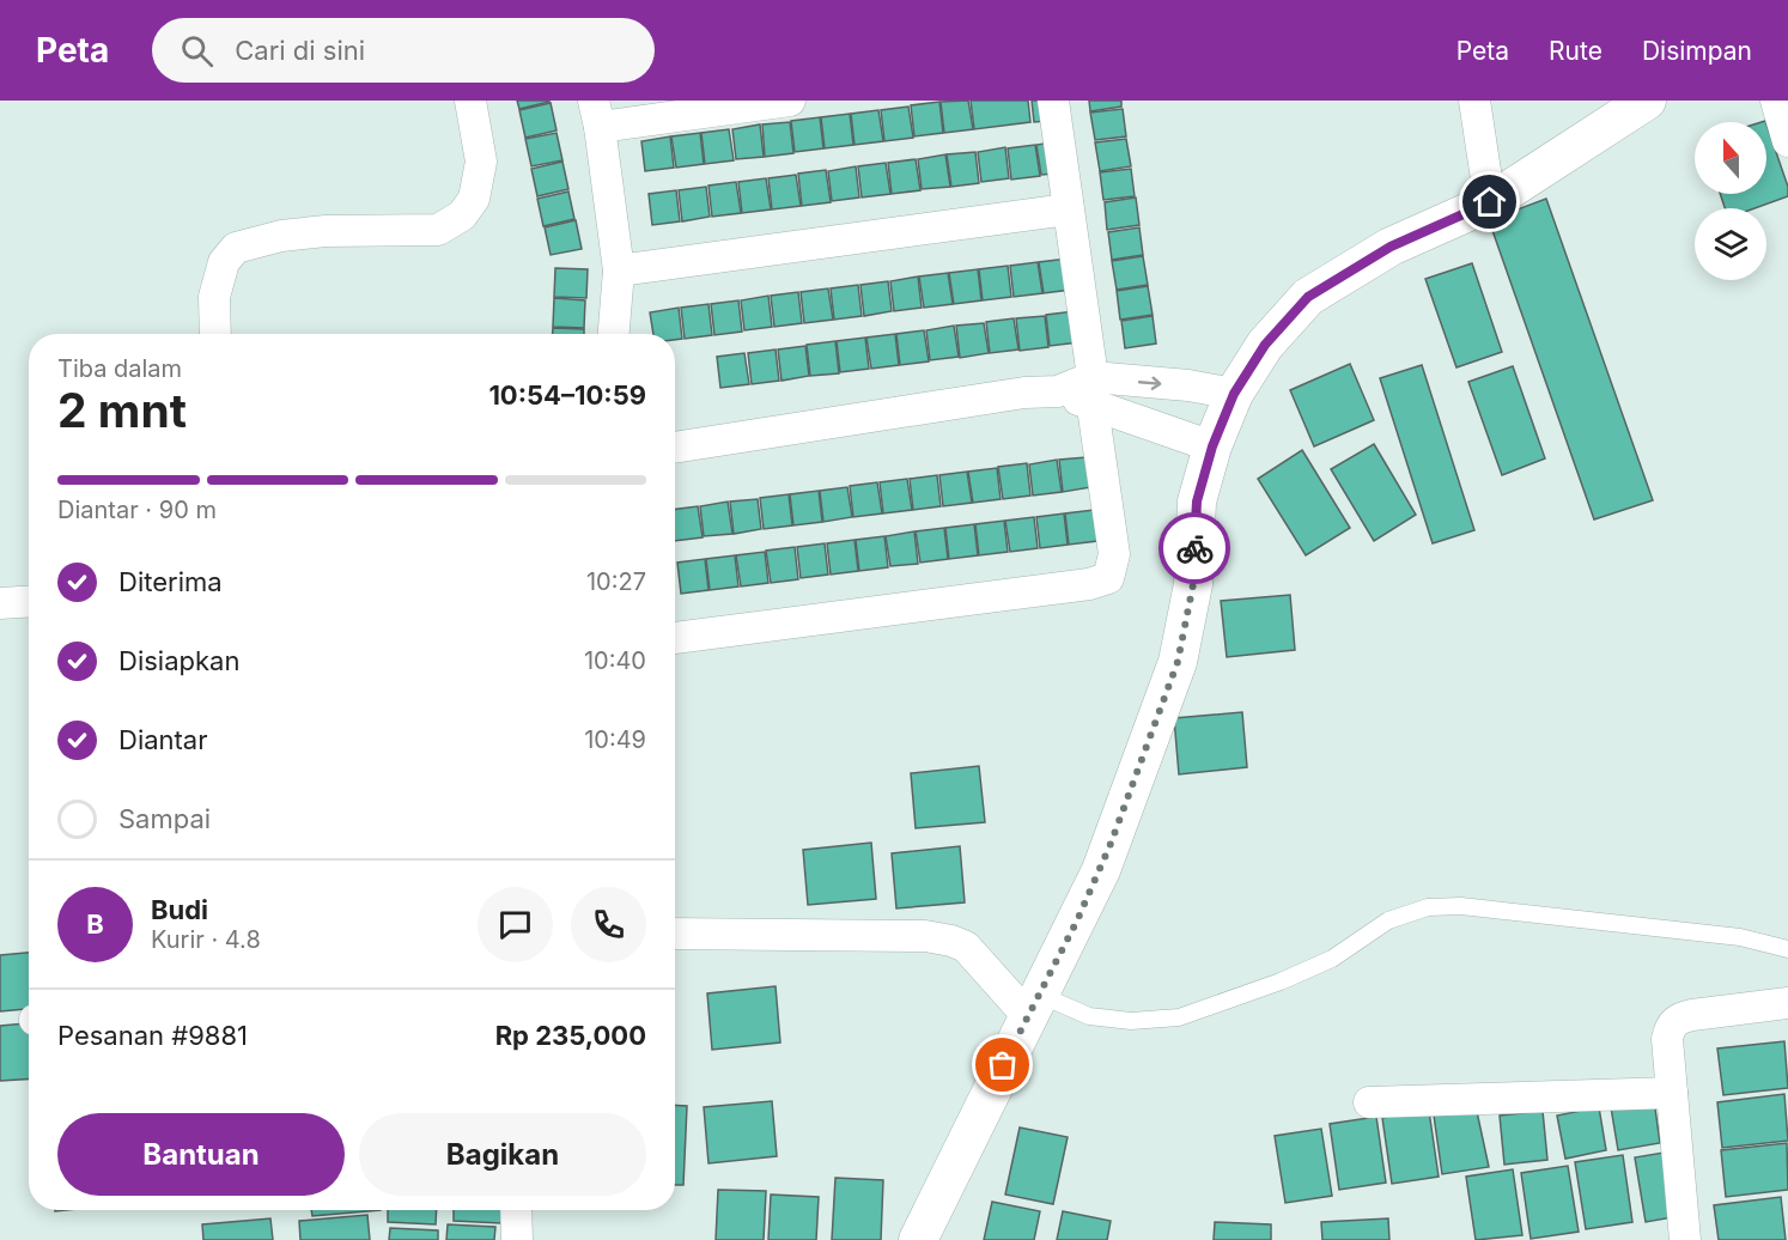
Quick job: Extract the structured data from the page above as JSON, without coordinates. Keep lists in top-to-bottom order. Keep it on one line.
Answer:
{"north":"top","page":{"header":"Peta","search":"Cari di sini","nav":["Peta","Rute","Disimpan"],"heading":["2 mnt","Tiba dalam","10:54–10:59"],"panel":["Budi","Kurir · 4.8","Pesanan #9881","Rp 235,000"],"bar":"Diantar · 90 m","list":[["Diterima","10:27"],["Disiapkan","10:40"],["Diantar","10:49"],"Sampai"],"round":"B","buttons":["Bantuan","Bagikan"]}}
